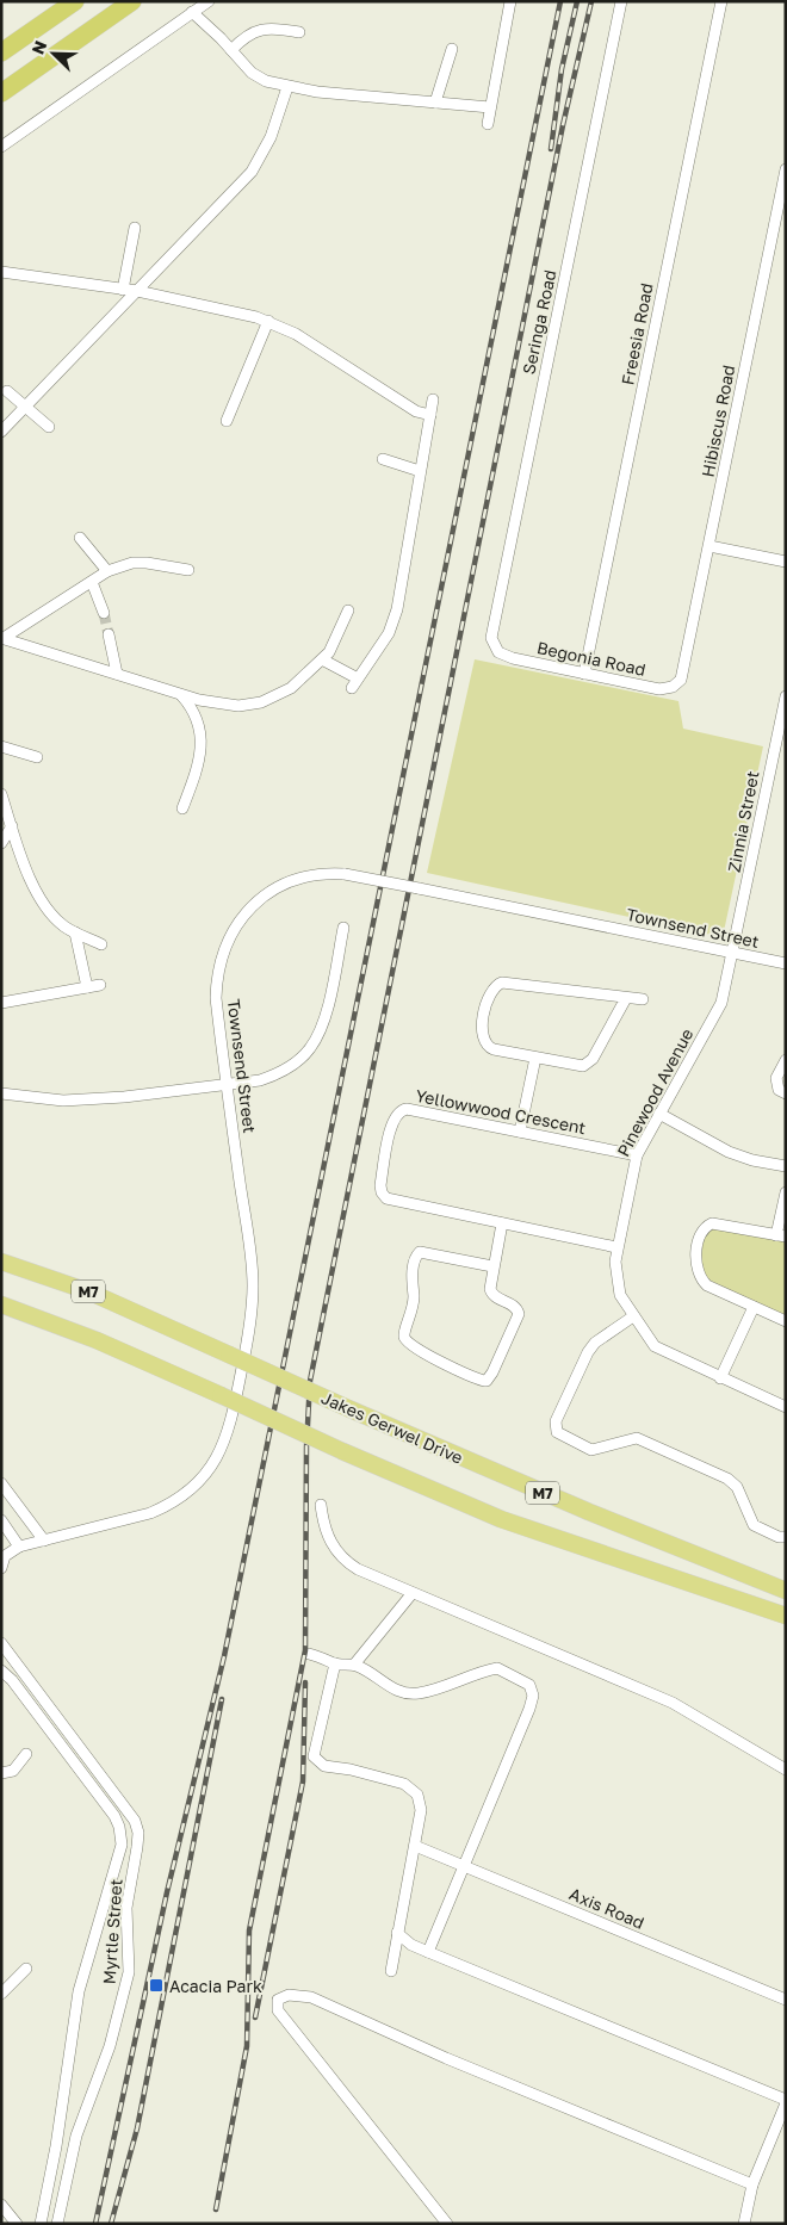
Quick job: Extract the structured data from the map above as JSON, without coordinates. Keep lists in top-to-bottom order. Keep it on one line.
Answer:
{"streets":{"highway":["M7","Jakes Gerwel Drive"],"street":["Seringa Road","Freesia Road","Hibiscus Road","Begonia Road","Zinnia Street","Townsend Street","Pinewood Avenue","Yellowwood Crescent","Axis Road","Myrtle Street"]},"crossings":[["Seringa Road","Begonia Road"],["Freesia Road","Begonia Road"],["Hibiscus Road","Begonia Road"],["Zinnia Street","Townsend Street"],["Zinnia Street","Pinewood Avenue"],["Townsend Street","Pinewood Avenue"],["Pinewood Avenue","Yellowwood Crescent"]],"places":{"transit":["Acacia Park"]},"north":"top left"}
